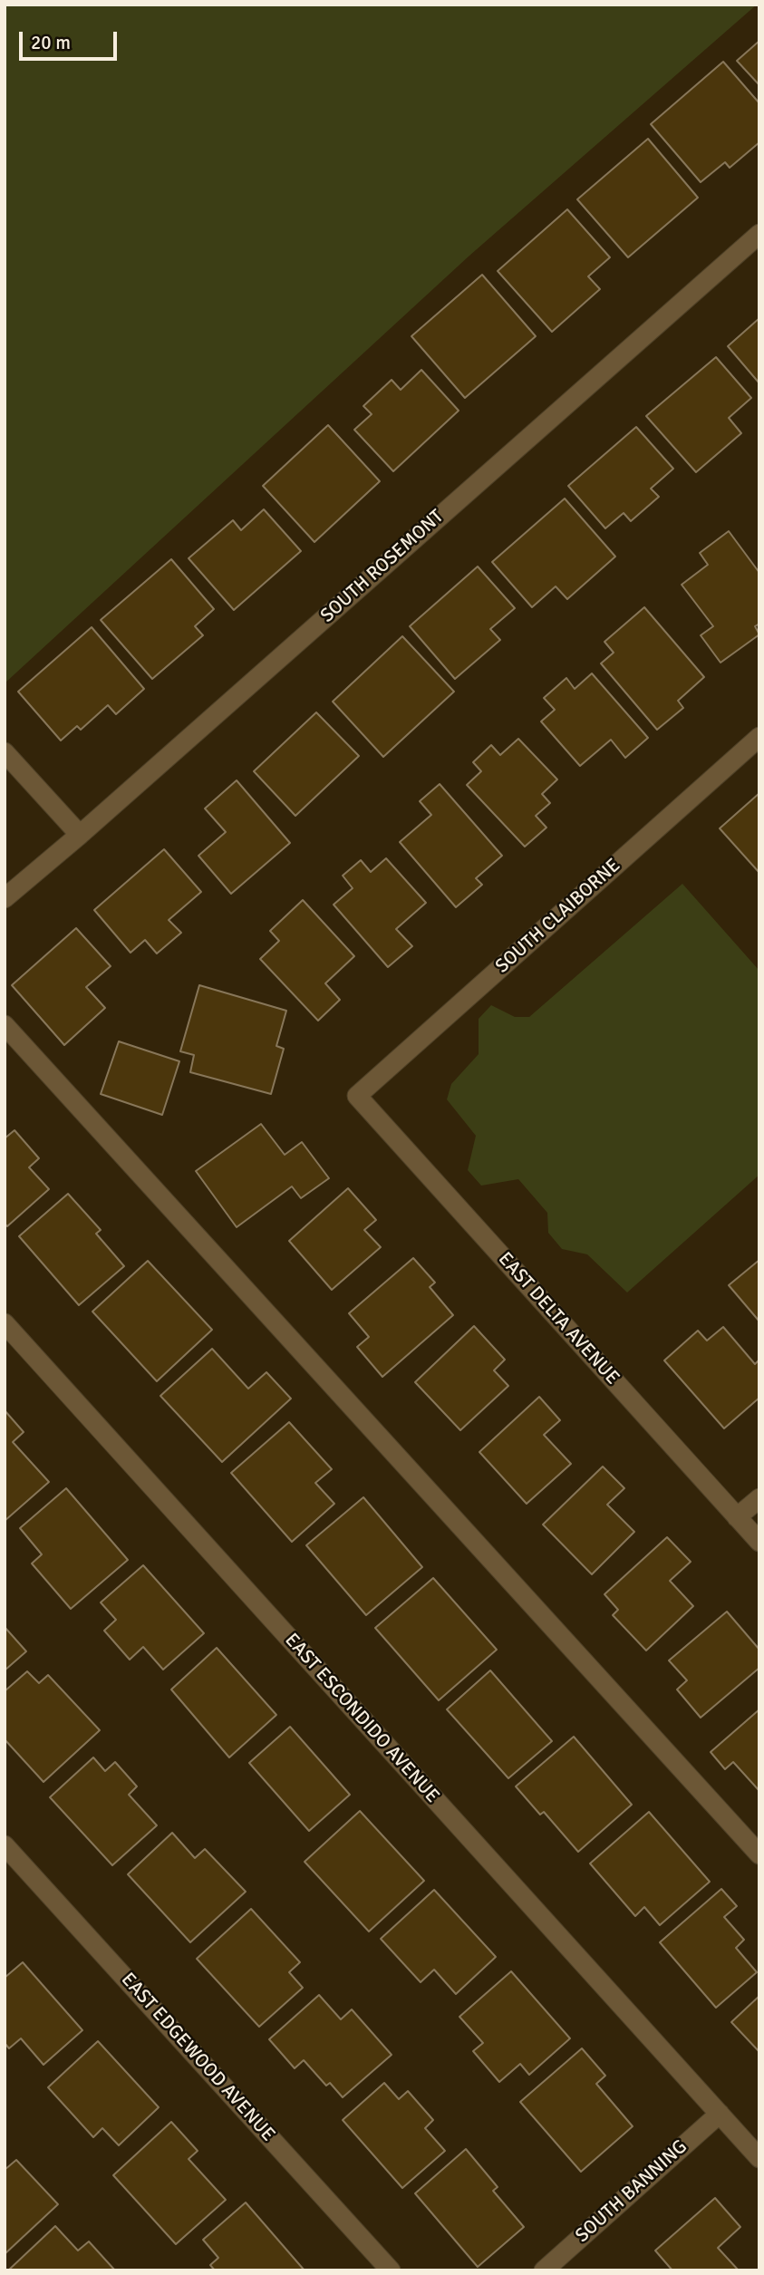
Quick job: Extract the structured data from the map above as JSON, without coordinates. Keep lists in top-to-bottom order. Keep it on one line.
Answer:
{"streets":{"street":["SOUTH ROSEMONT","SOUTH CLAIBORNE","EAST DELTA AVENUE","EAST ESCONDIDO AVENUE","EAST EDGEWOOD AVENUE","SOUTH BANNING"]},"crossings":[["SOUTH CLAIBORNE","EAST DELTA AVENUE"],["EAST ESCONDIDO AVENUE","SOUTH BANNING"]],"scale_bar":"20 m"}
